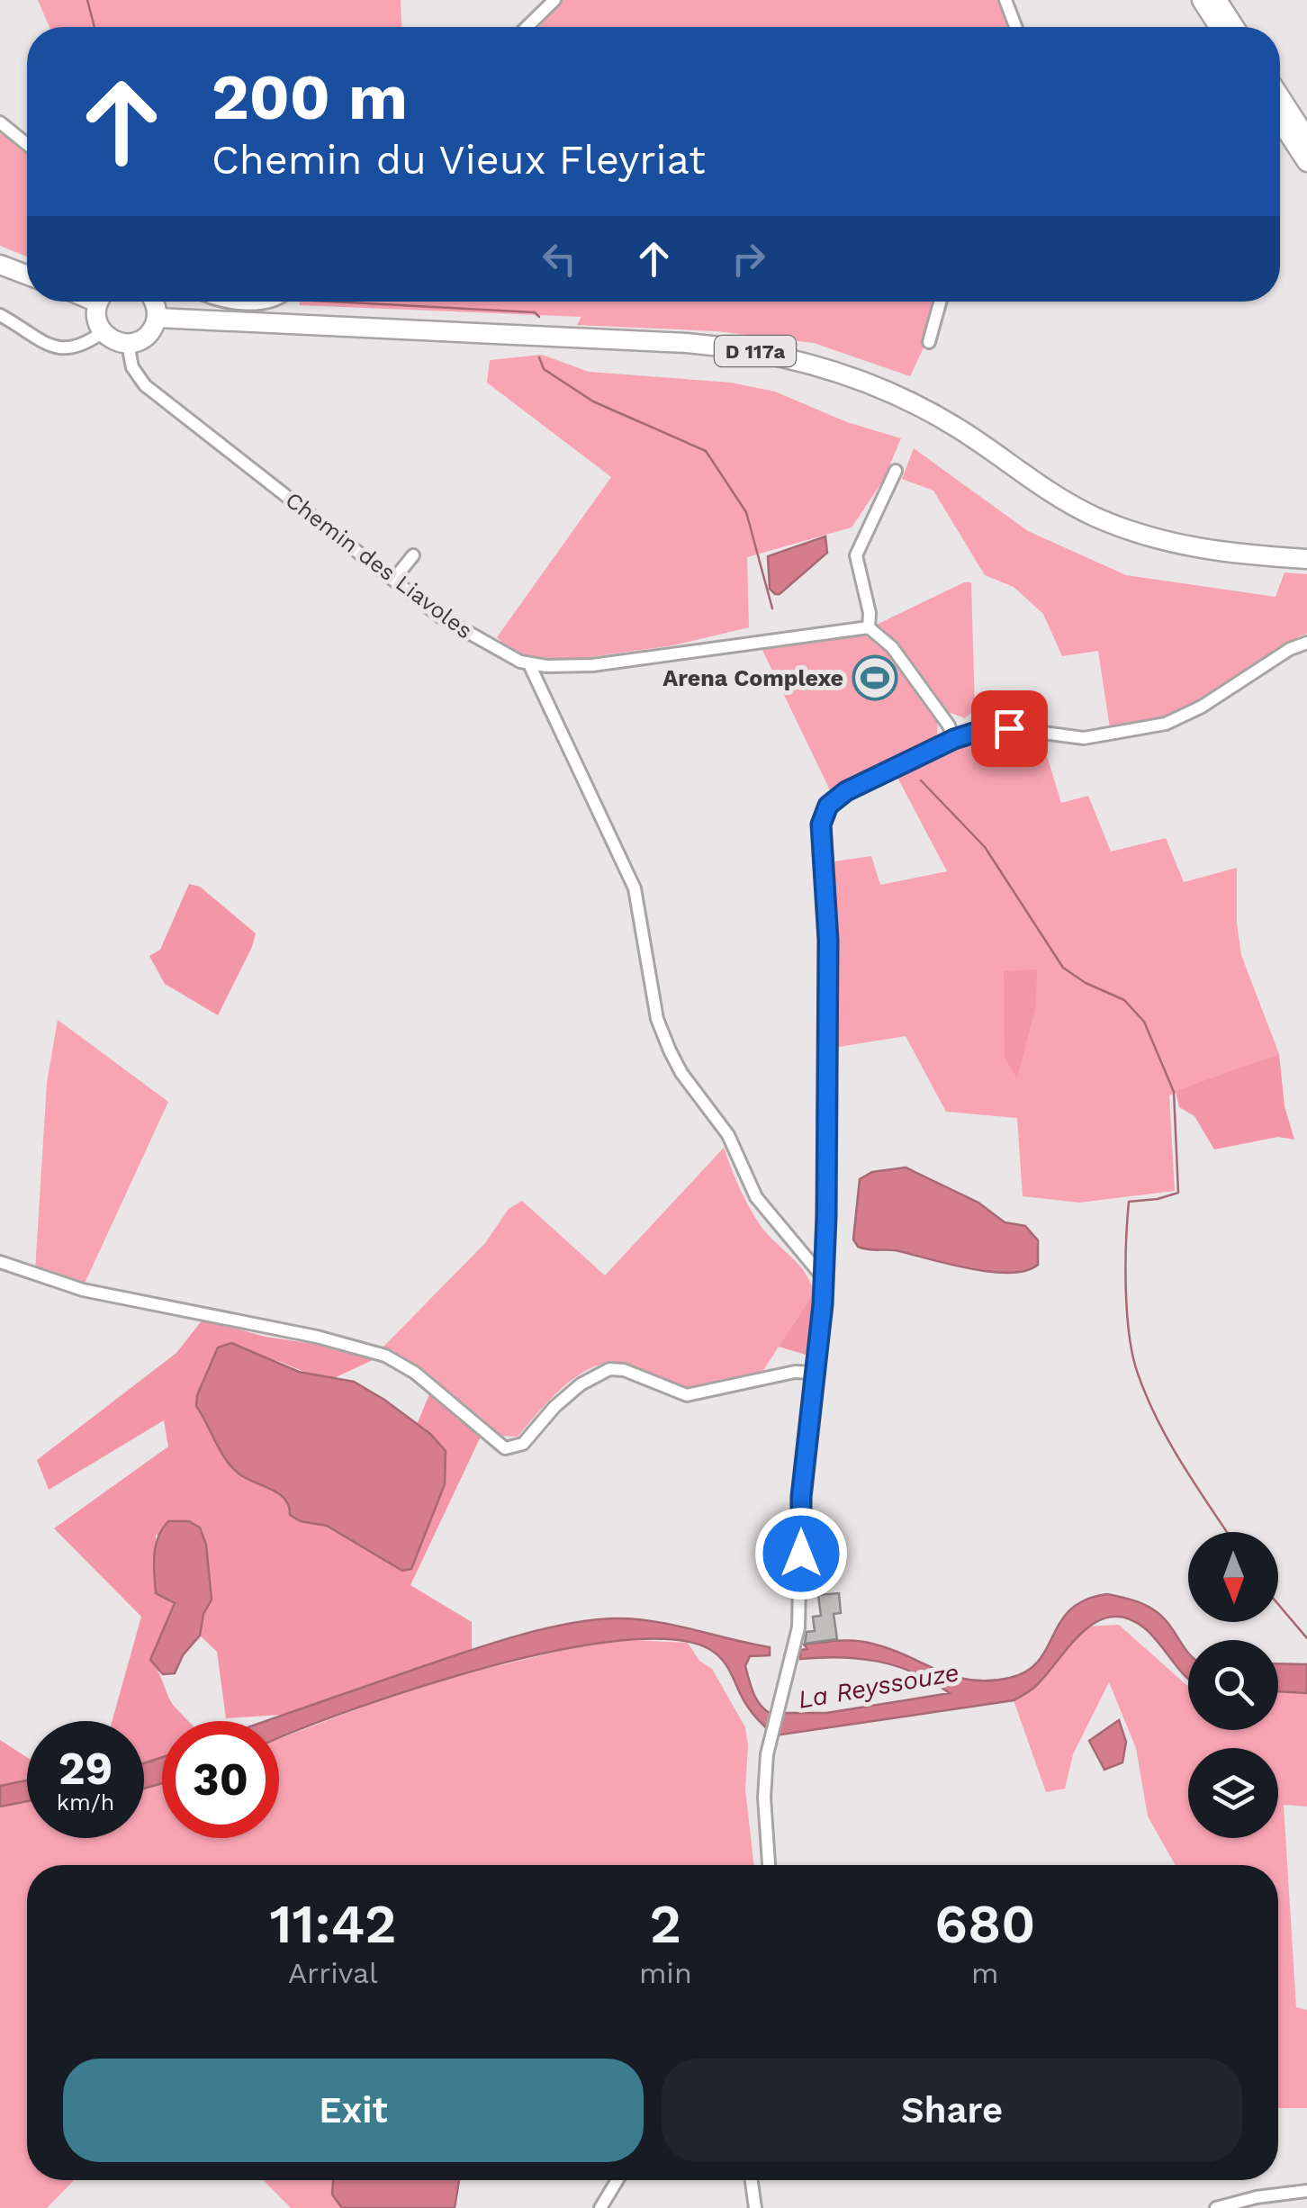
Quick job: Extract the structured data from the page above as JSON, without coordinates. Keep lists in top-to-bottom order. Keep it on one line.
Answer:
{"streets":{"main road":["D 117a"],"street":["Chemin des Liavoles"]},"water":["La Reyssouze"],"places":{"sports":["Arena Complexe"]},"north":"bottom","page":{"turn":["200 m","Chemin du Vieux Fleyriat"],"speed":"29 km/h","limit":"30","eta":["11:42","Arrival","2","min","680","m"],"buttons":["Exit","Share"]}}
